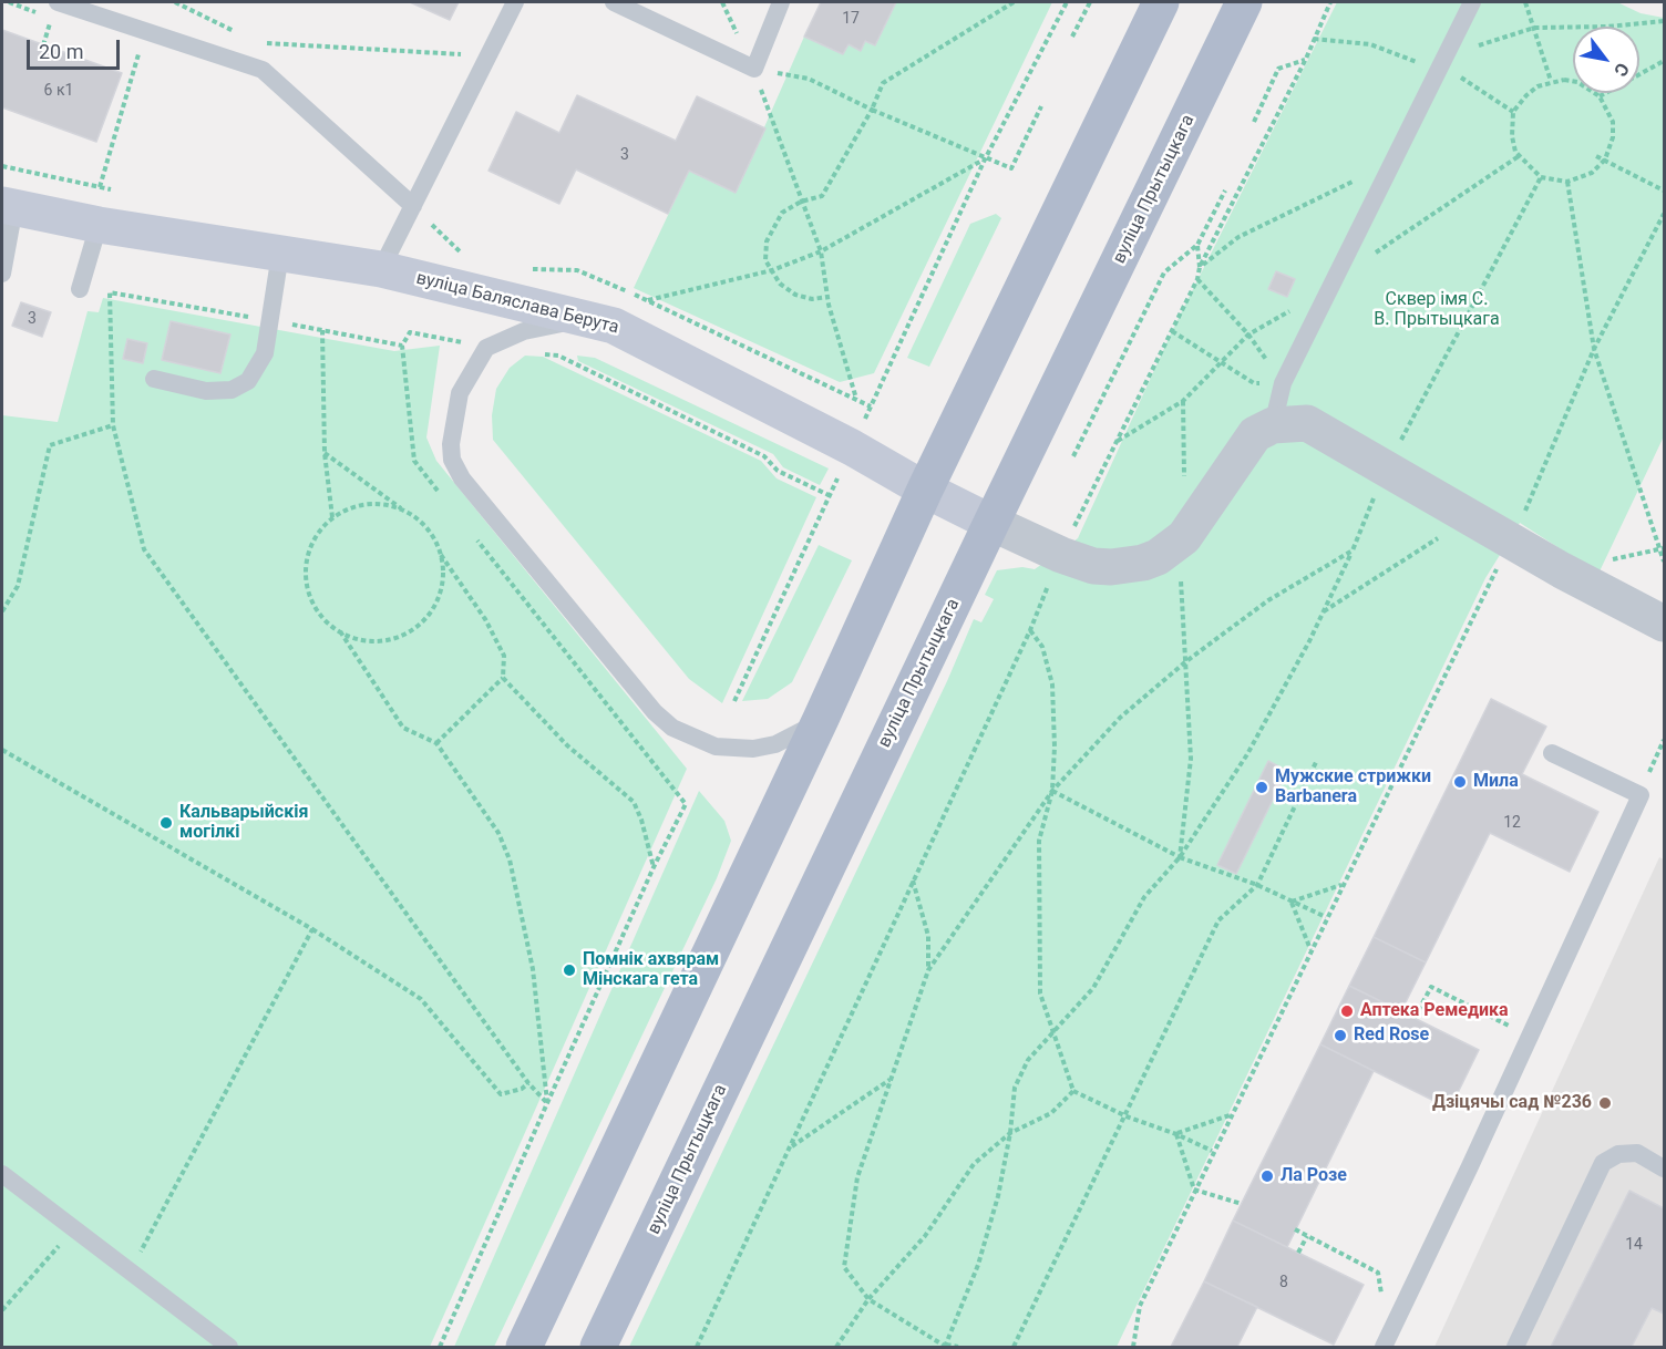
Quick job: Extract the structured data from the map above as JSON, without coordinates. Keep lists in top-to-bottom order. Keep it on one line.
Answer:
{"streets":{"main road":["вуліца Прытыцкага"],"street":["вуліца Баляслава Берута"]},"crossings":[["вуліца Прытыцкага","вуліца Баляслава Берута"]],"parks":["Сквер імя С. В. Прытыцкага"],"places":["Мила","Мужские стрижки Barbanera","Кальварыйскія могілкі","Помнік ахвярам Мінскага гета","Аптека Ремедика","Red Rose","Дзіцячы сад №236","Ла Розе"],"house_numbers":["17","6 к1","3","3","12","14","8"],"scale_bar":"20 m","north":"bottom right"}
